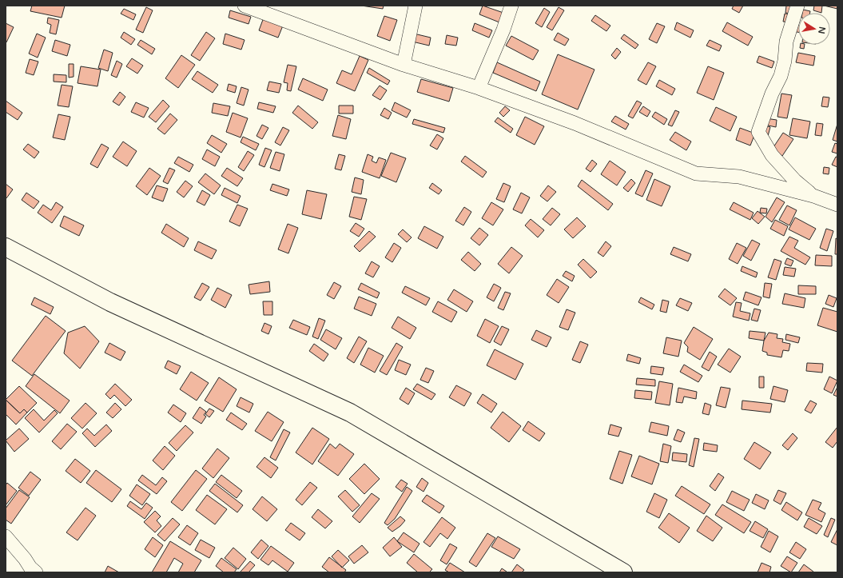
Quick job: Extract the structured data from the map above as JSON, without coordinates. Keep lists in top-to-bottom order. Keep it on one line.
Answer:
{"north":"right"}
